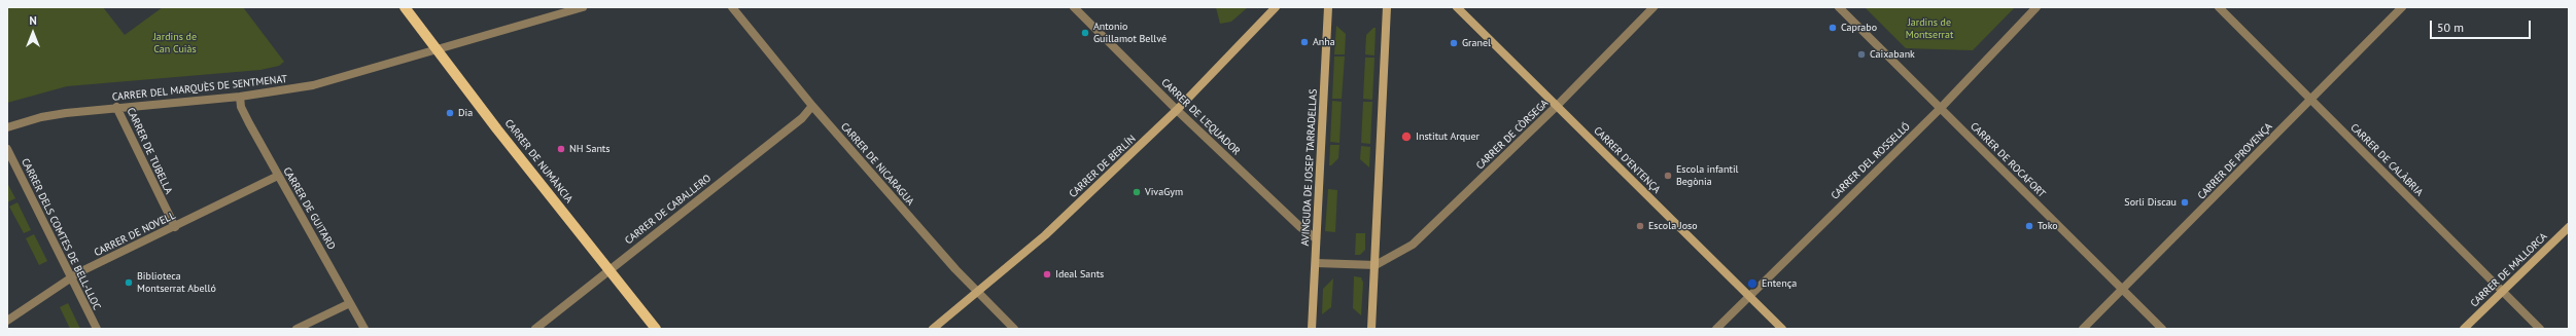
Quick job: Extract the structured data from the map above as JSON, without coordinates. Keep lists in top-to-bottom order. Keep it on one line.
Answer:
{"streets":{"main road":["CARRER D'ENTENÇA","CARRER DE NUMÀNCIA","CARRER DE BERLÍN","AVINGUDA DE JOSEP TARRADELLAS","CARRER DE MALLORCA"],"street":["CARRER DEL MARQUÈS DE SENTMENAT","CARRER DE L'EQUADOR","CARRER DE CÒRSEGA","CARRER DE TUBELLA","CARRER DE ROCAFORT","CARRER DE CALÀBRIA","CARRER DEL ROSSELLÓ","CARRER DE PROVENÇA","CARRER DE NICARAGUA","CARRER DE GUITARD","CARRER DE CABALLERO","CARRER DELS COMTES DE BELL-LLOC","CARRER DE NOVELL"]},"crossings":[["CARRER DEL MARQUÈS DE SENTMENAT","CARRER DE TUBELLA"],["CARRER DEL MARQUÈS DE SENTMENAT","CARRER DE NUMÀNCIA"],["CARRER DEL MARQUÈS DE SENTMENAT","CARRER DE GUITARD"],["CARRER DE L'EQUADOR","CARRER DE BERLÍN"],["CARRER DE L'EQUADOR","AVINGUDA DE JOSEP TARRADELLAS"],["CARRER DE CÒRSEGA","CARRER D'ENTENÇA"],["CARRER DE TUBELLA","CARRER DE NOVELL"],["CARRER D'ENTENÇA","CARRER DEL ROSSELLÓ"],["CARRER DE ROCAFORT","CARRER DEL ROSSELLÓ"],["CARRER DE ROCAFORT","CARRER DE PROVENÇA"],["CARRER DE CALÀBRIA","CARRER DE PROVENÇA"],["CARRER DE CALÀBRIA","CARRER DE MALLORCA"],["CARRER DE NUMÀNCIA","CARRER DE CABALLERO"],["CARRER DE NICARAGUA","CARRER DE BERLÍN"],["CARRER DE NICARAGUA","CARRER DE CABALLERO"],["CARRER DE GUITARD","CARRER DE NOVELL"],["CARRER DELS COMTES DE BELL-LLOC","CARRER DE NOVELL"]],"parks":["Jardins de Montserrat","Jardins de Can Cuiàs"],"places":["Caprabo","Antonio Guillamot Bellvé","Anha","Granel","Caixabank","Dia","Institut Arquer","NH Sants","Escola infantil Begònia","VivaGym","Sorli Discau","Escola Joso","Toko","Ideal Sants","Biblioteca Montserrat Abelló","Entença"],"scale_bar":"50 m","north":"top"}
